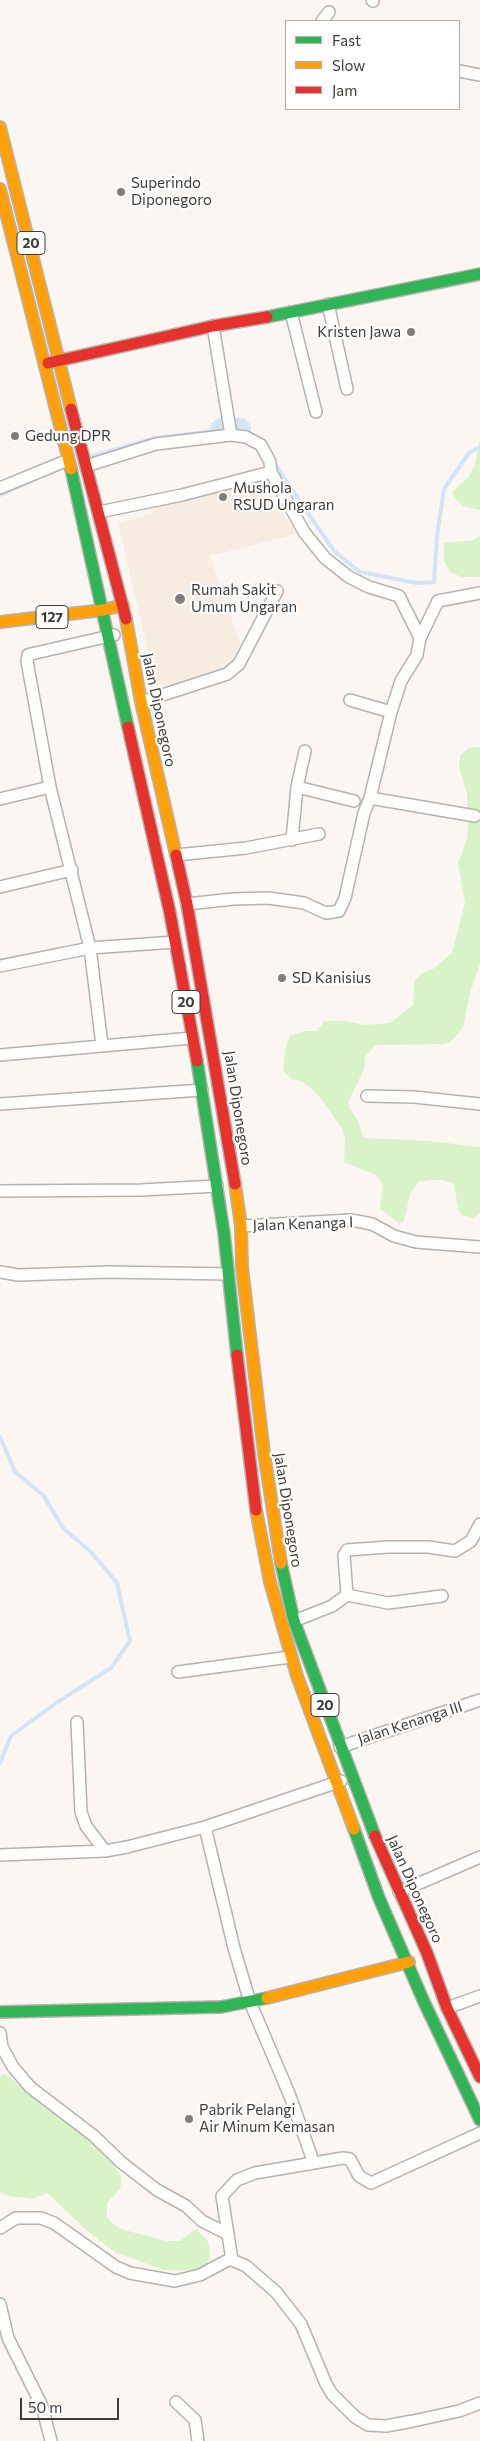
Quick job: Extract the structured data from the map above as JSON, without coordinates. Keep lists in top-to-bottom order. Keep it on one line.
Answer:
{"streets":{"main road":["20","127","Jalan Diponegoro"],"street":["Jalan Kenanga I","Jalan Kenanga III"]},"crossings":[["127","Jalan Diponegoro"],["Jalan Diponegoro","Jalan Kenanga I"],["Jalan Diponegoro","Jalan Kenanga III"]],"places":["Superindo Diponegoro","Kristen Jawa","Gedung DPR","Mushola RSUD Ungaran","Rumah Sakit Umum Ungaran","SD Kanisius","Pabrik Pelangi Air Minum Kemasan"],"legend":["Fast","Slow","Jam"],"scale_bar":"50 m"}
